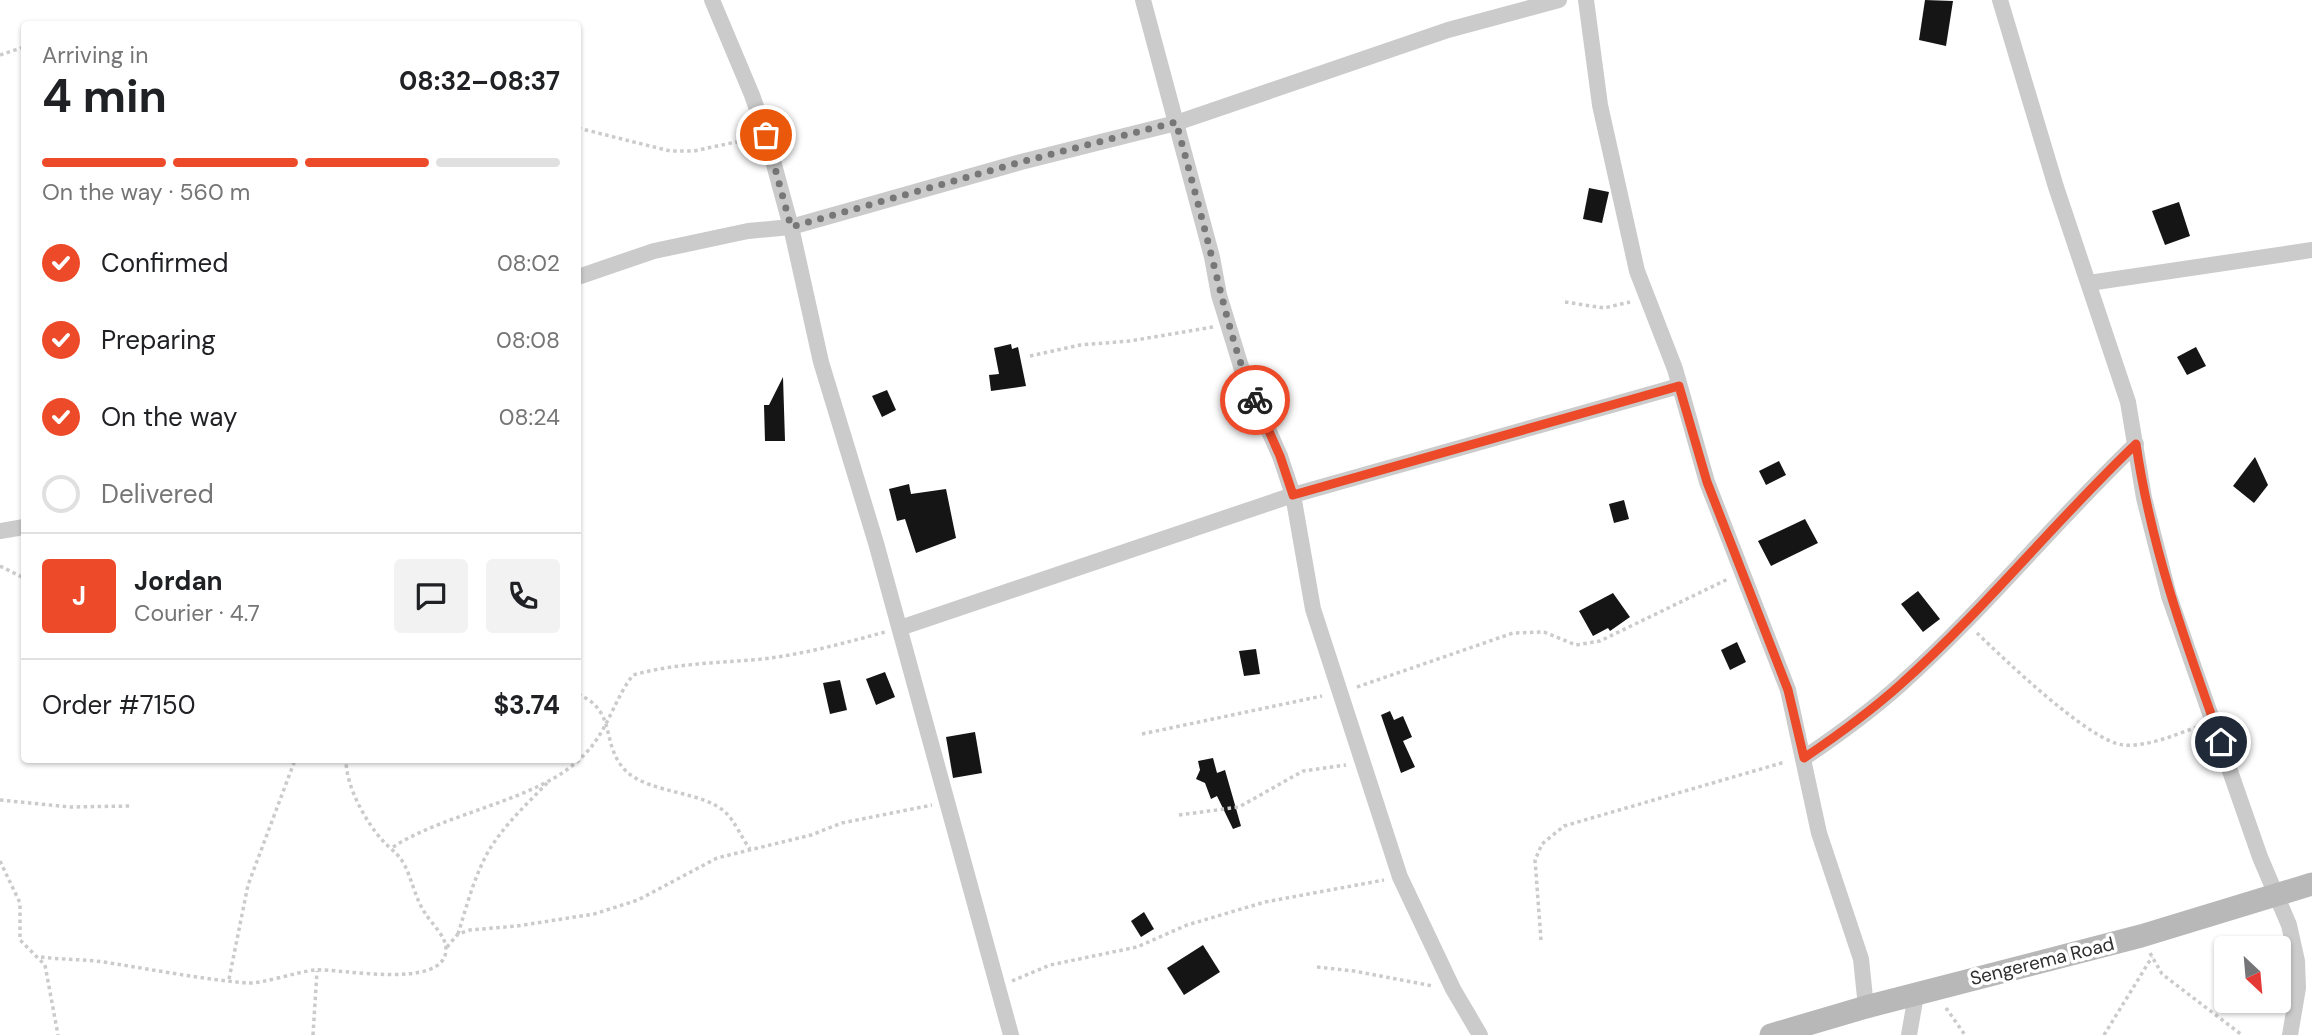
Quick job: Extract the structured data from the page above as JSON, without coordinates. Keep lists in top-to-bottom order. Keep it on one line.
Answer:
{"streets":{"main road":["Sengerema Road"]},"north":"bottom right","page":{"heading":["4 min","Arriving in","08:32–08:37"],"panel":["Jordan","Courier · 4.7","Order #7150","$3.74"],"bar":"On the way · 560 m","list":[["Confirmed","08:02"],["Preparing","08:08"],["On the way","08:24"],"Delivered"],"round":"J"}}
